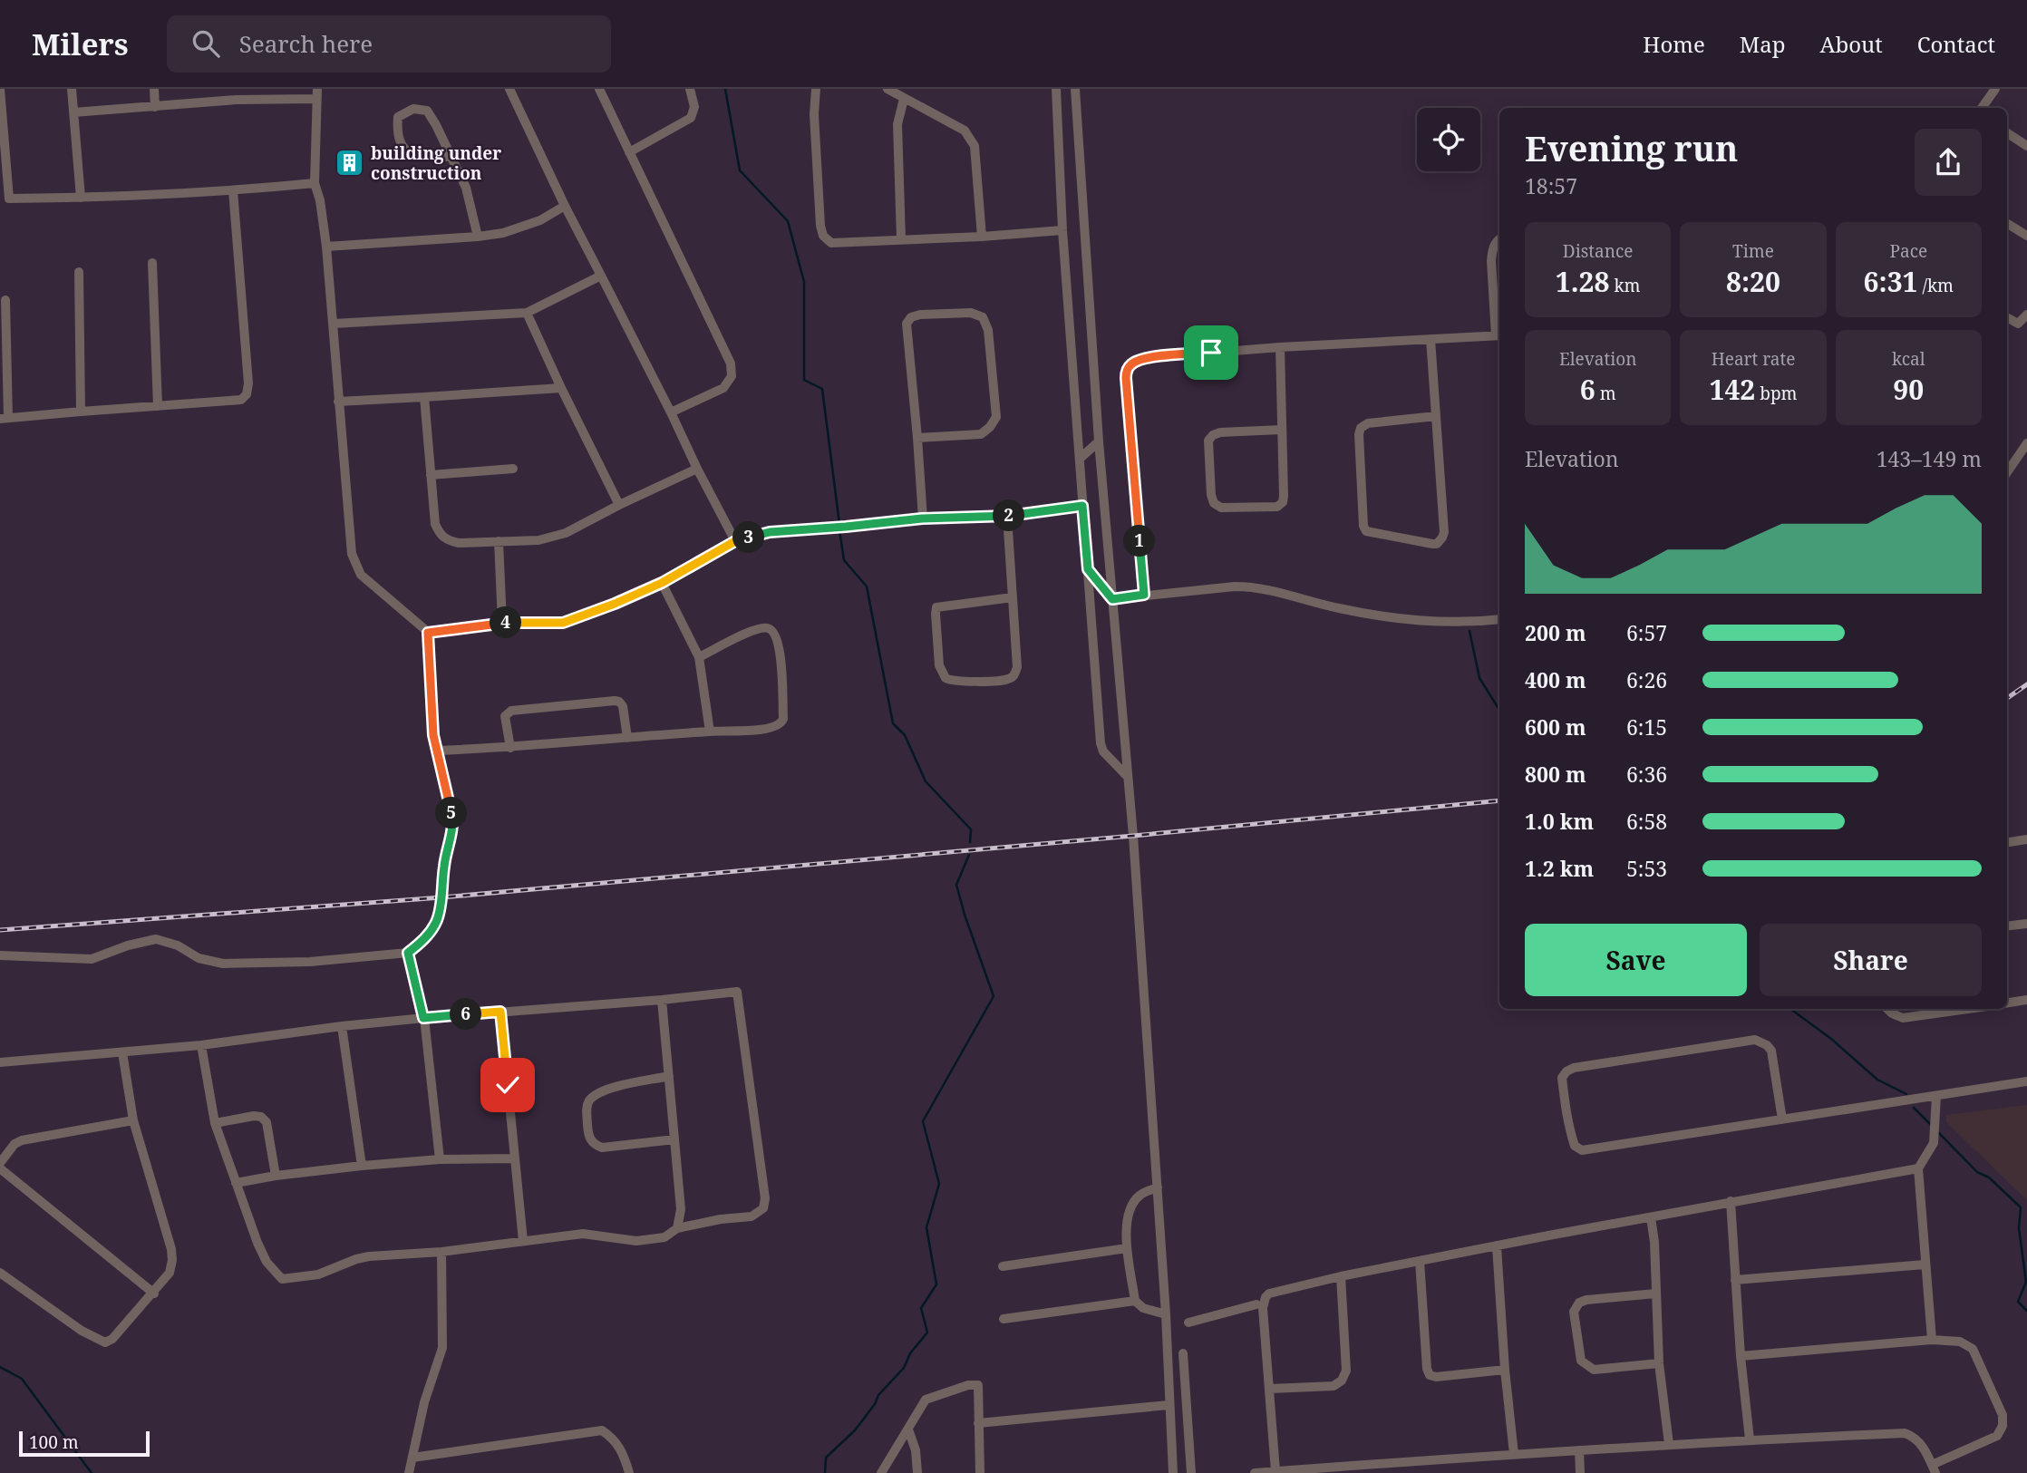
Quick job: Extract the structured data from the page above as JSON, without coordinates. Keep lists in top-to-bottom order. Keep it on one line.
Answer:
{"places":{"building":["building under construction"]},"scale_bar":"100 m","page":{"header":"Milers","search":"Search here","nav":["Home","Map","About","Contact"],"heading":["Evening run","18:57"],"stats":[["Distance","1.28 km"],["Time","8:20"],["Pace","6:31 /km"],["Elevation","6 m"],["Heart rate","142 bpm"],["kcal","90"]],"chart":["Elevation","143–149 m"],"pins":["2","3","1","4","5","6"],"list":[{"name":"200 m","note":"6:57"},{"name":"400 m","note":"6:26"},{"name":"600 m","note":"6:15"},{"name":"800 m","note":"6:36"},{"name":"1.0 km","note":"6:58"},{"name":"1.2 km","note":"5:53"}],"buttons":["Save","Share"],"scale":"100 m"}}
